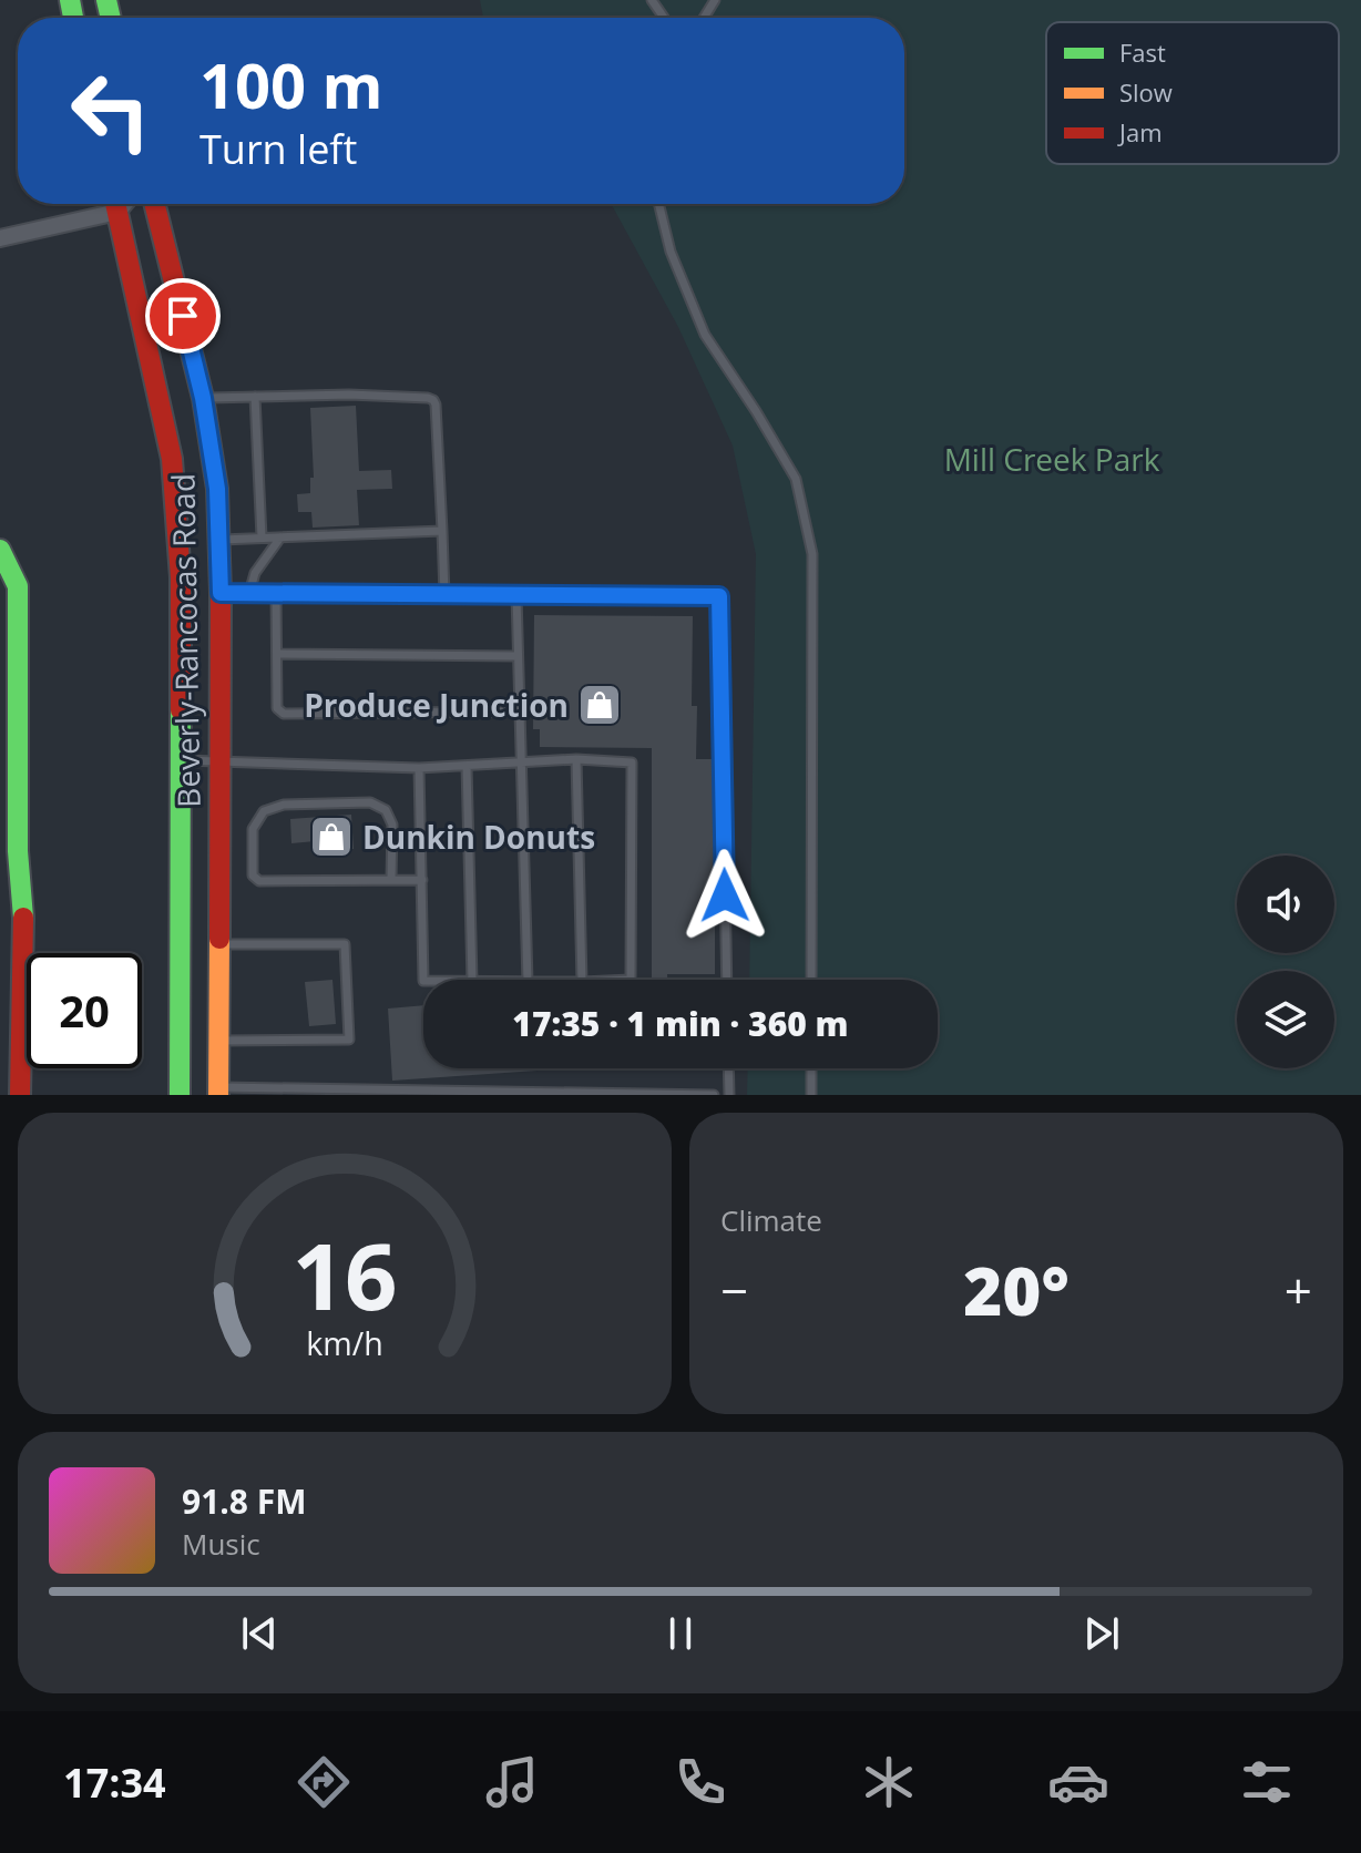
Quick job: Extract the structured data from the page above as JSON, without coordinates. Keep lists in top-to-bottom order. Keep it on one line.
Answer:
{"streets":{"main road":["Beverly-Rancocas Road"]},"parks":["Mill Creek Park"],"places":{"shop":["Produce Junction","Dunkin Donuts"]},"legend":["Fast","Slow","Jam"],"page":{"turn":["100 m","Turn left"],"limit":"20","trip":"17:35 · 1 min · 360 m","tile":"Climate","heat":["−","20°","+"],"song":["91.8 FM","Music"],"tabs":"17:34","gauge":["16","km/h"]}}
